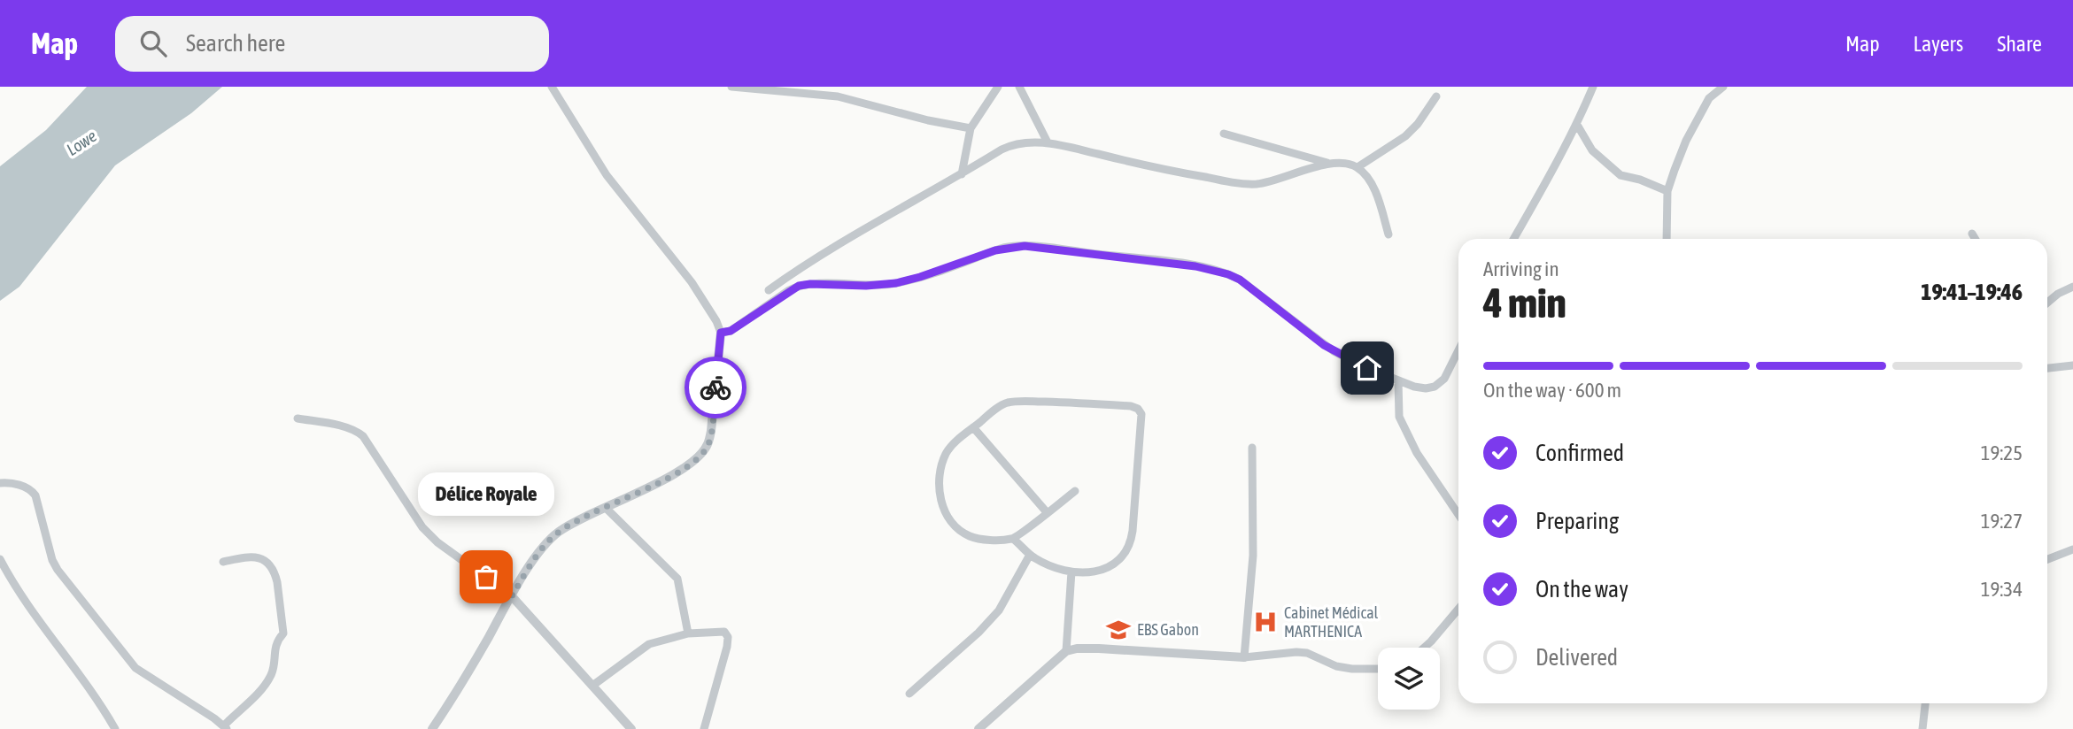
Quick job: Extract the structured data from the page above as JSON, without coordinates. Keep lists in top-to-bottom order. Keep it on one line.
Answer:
{"water":["Lowe"],"places":{"other":["Délice Royale"],"hospital":["Cabinet Médical MARTHENICA"],"school or university":["EBS Gabon"]},"page":{"header":"Map","search":"Search here","nav":["Map","Layers","Share"],"heading":["4 min","Arriving in","19:41–19:46"],"bar":"On the way · 600 m","list":[["Confirmed","19:25"],["Preparing","19:27"],["On the way","19:34"],"Delivered"],"bubble":"Délice Royale"}}
